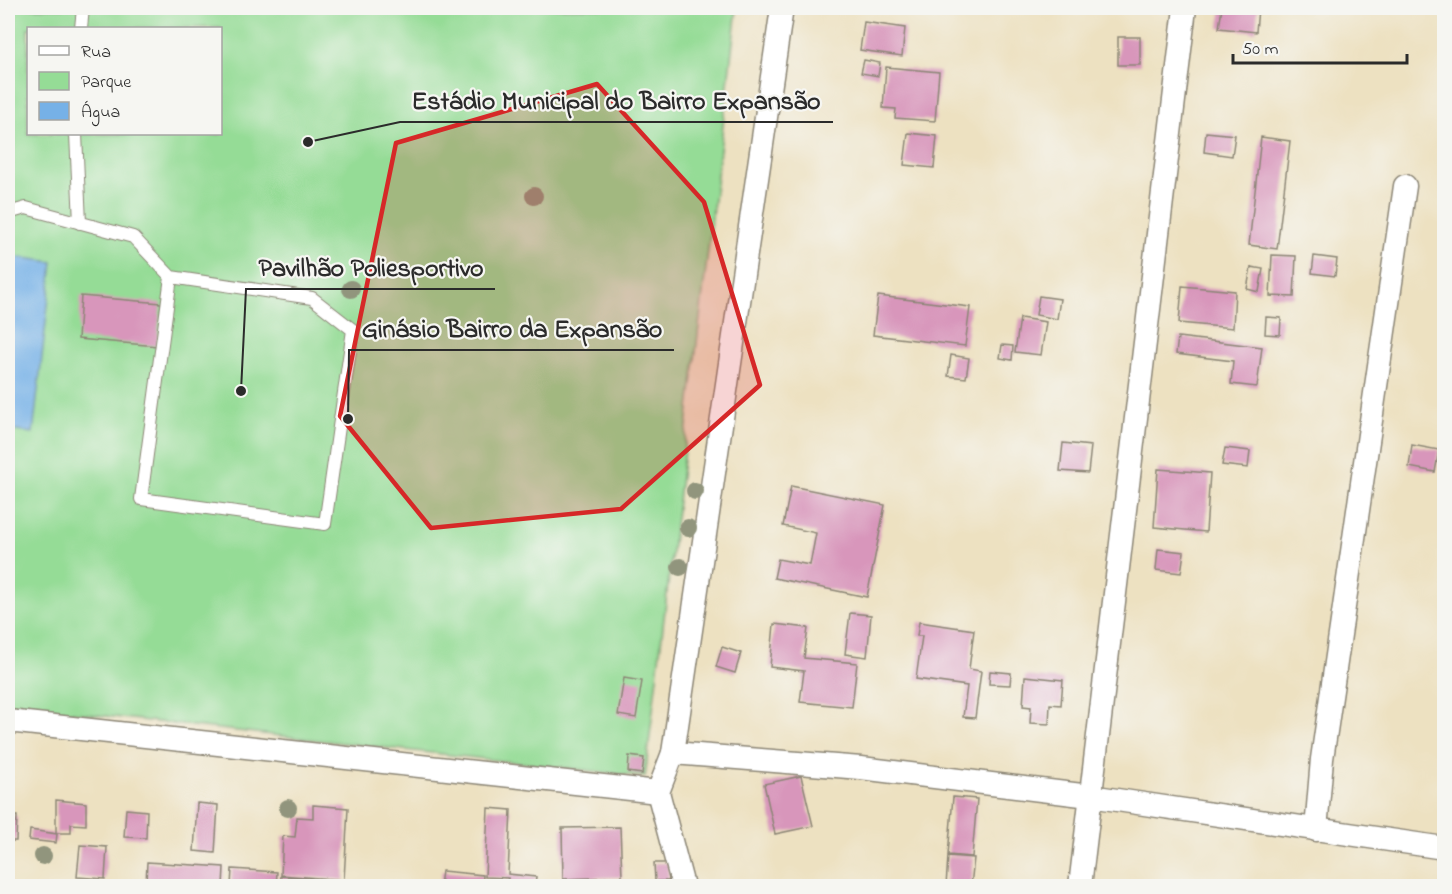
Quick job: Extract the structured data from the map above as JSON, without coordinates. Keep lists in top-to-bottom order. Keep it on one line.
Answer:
{"places":["Estádio Municipal do Bairro Expansão","Pavilhão Poliesportivo","Ginásio Bairro da Expansão"],"legend":["Rua","Parque","Água"],"scale_bar":"50 m"}
